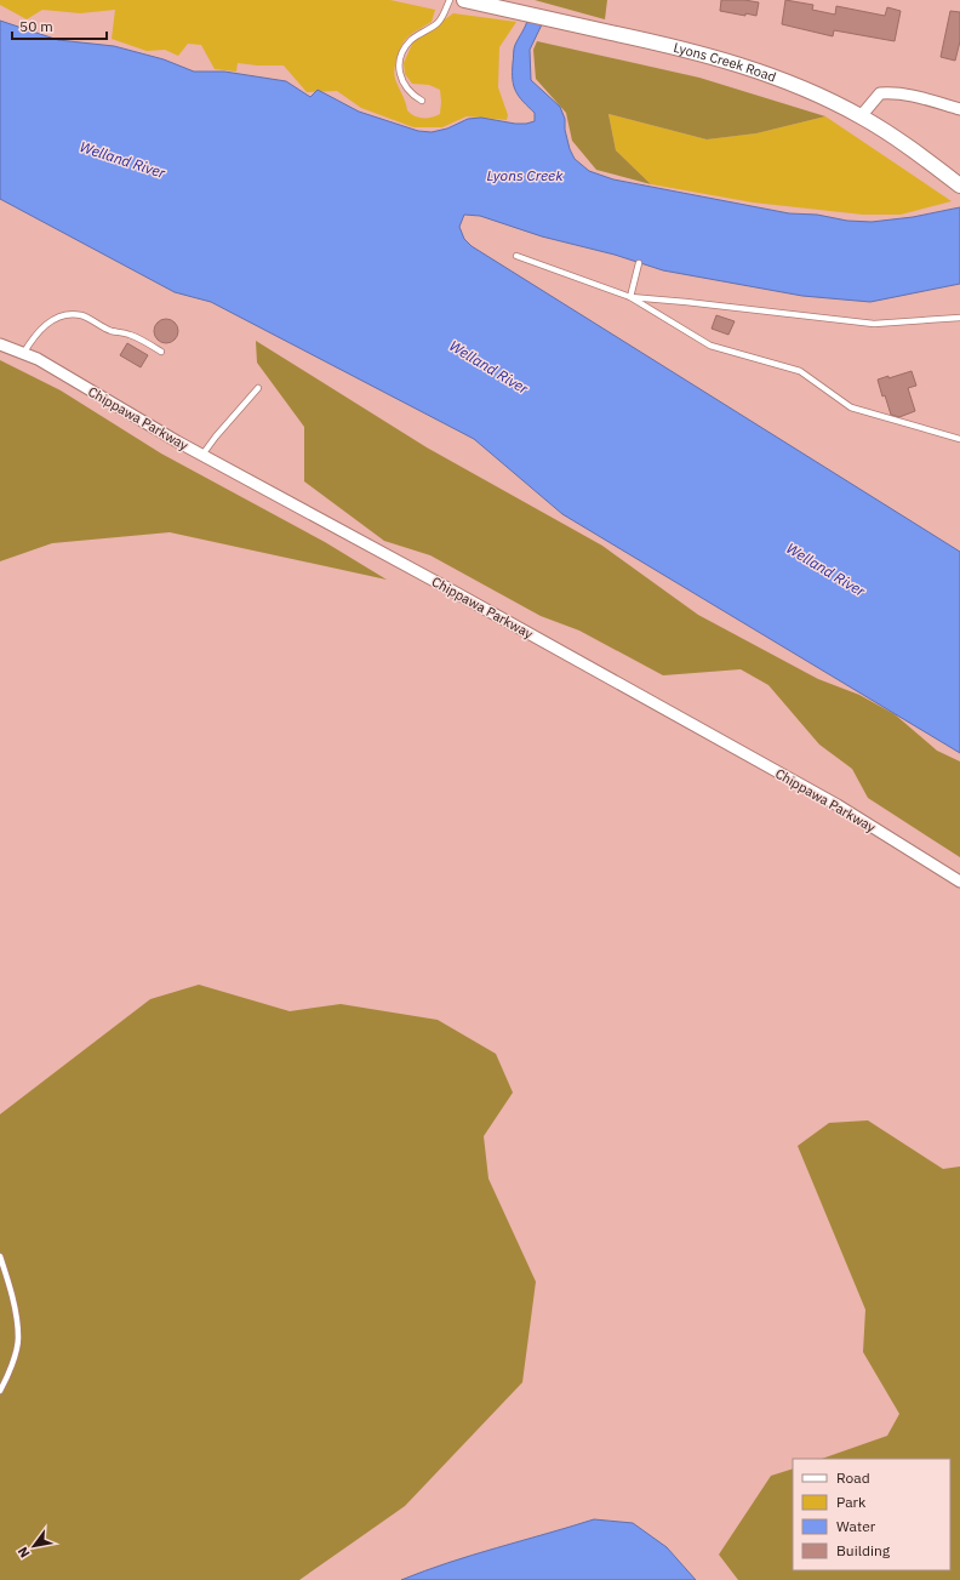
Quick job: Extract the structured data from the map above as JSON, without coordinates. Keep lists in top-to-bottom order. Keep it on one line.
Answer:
{"streets":{"main road":["Lyons Creek Road"],"street":["Chippawa Parkway"]},"water":["Welland River","Lyons Creek"],"legend":["Road","Park","Water","Building"],"scale_bar":"50 m","north":"bottom left"}
